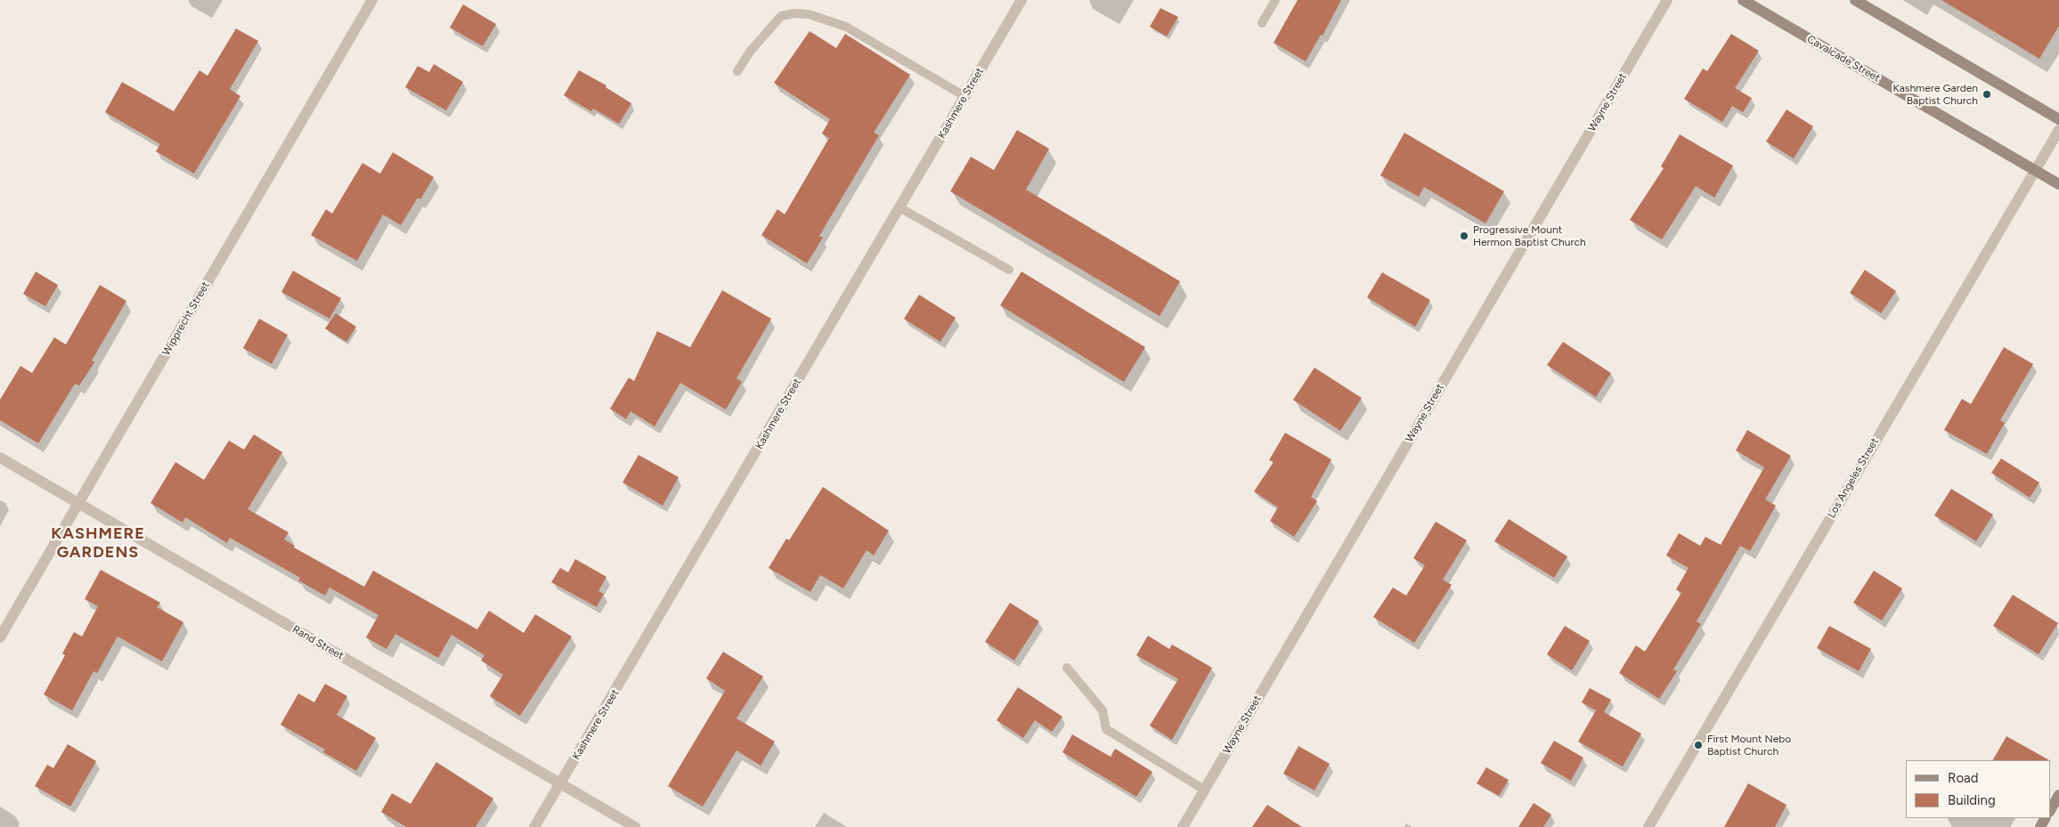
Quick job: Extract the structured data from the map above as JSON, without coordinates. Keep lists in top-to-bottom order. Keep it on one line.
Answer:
{"streets":{"main road":["Cavalcade Street"],"street":["Wayne Street","Kashmere Street","Wipprecht Street","Los Angeles Street","Rand Street"]},"crossings":[["Cavalcade Street","Los Angeles Street"],["Kashmere Street","Rand Street"],["Wipprecht Street","Rand Street"]],"districts":["KASHMERE GARDENS"],"places":["Kashmere Garden Baptist Church","Progressive Mount Hermon Baptist Church","First Mount Nebo Baptist Church"],"legend":["Road","Building"]}
